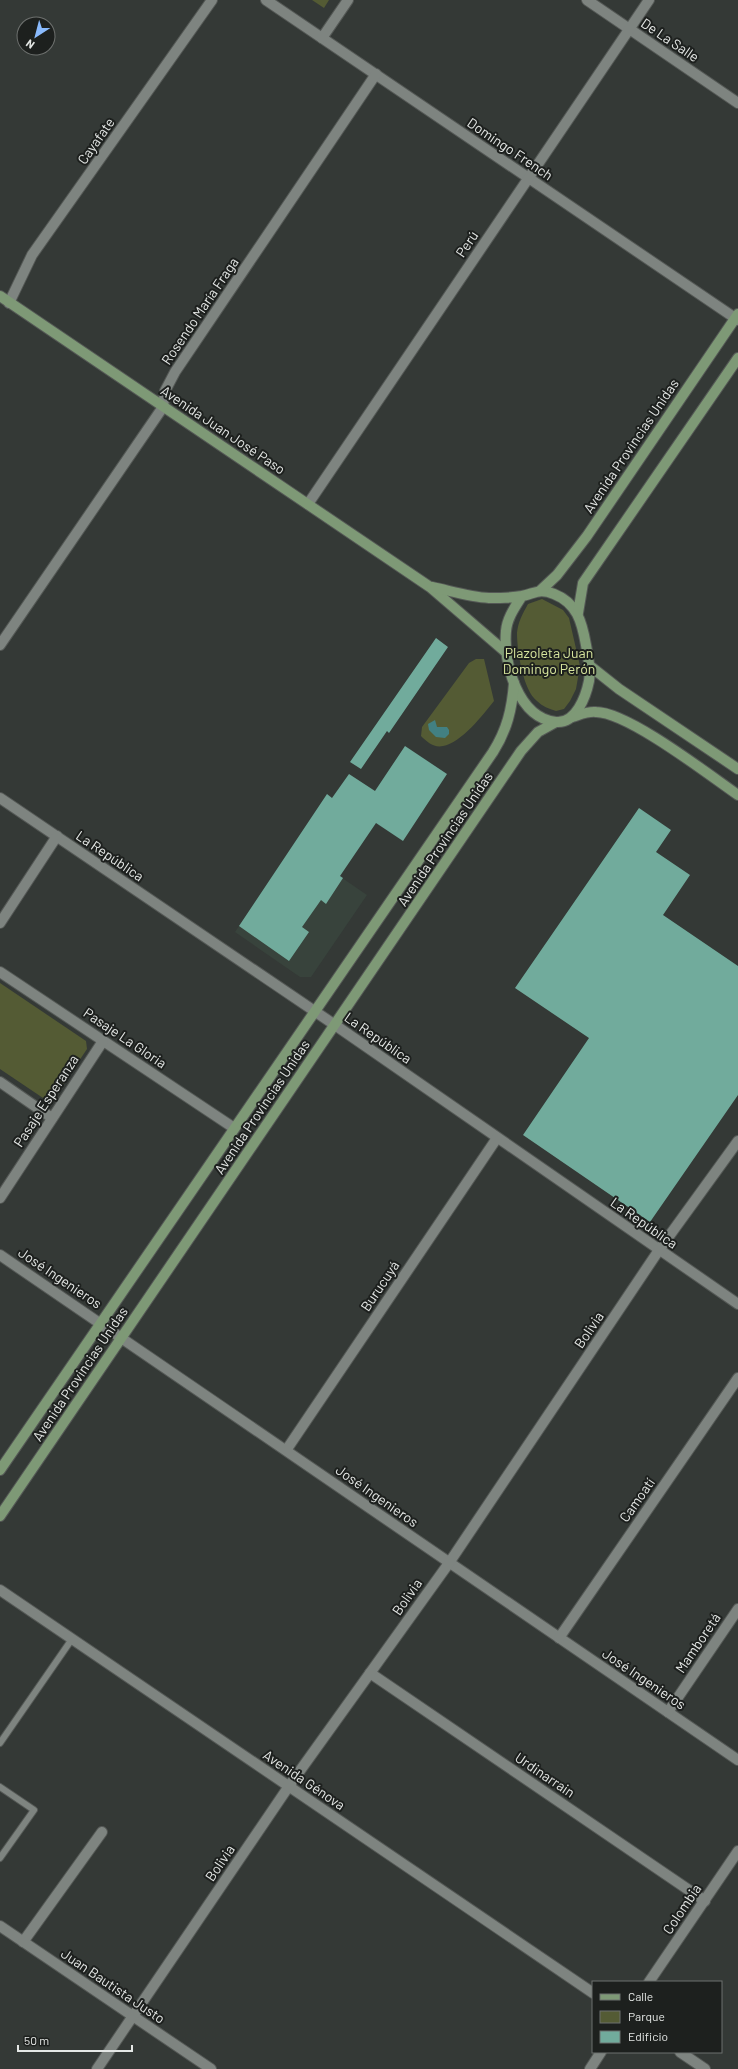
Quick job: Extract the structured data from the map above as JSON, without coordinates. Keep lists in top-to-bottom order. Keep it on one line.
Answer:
{"streets":{"main road":["Avenida Juan José Paso","Avenida Provincias Unidas"],"street":["De La Salle","Cayafate","Domingo French","Perú","Rosendo María Fraga","La República","Pasaje La Gloria","Pasaje Esperanza","José Ingenieros","Burucuyá","Bolivia","Camoatí","Mamboretá","Urdinarrain","Avenida Génova","Colombia","Juan Bautista Justo"]},"crossings":[["De La Salle","Perú"],["Cayafate","Avenida Juan José Paso"],["Domingo French","Perú"],["Domingo French","Rosendo María Fraga"],["Domingo French","Avenida Provincias Unidas"],["Perú","Avenida Juan José Paso"],["Rosendo María Fraga","Avenida Juan José Paso"],["Avenida Juan José Paso","Avenida Provincias Unidas"],["Avenida Provincias Unidas","La República"],["Avenida Provincias Unidas","Pasaje La Gloria"],["Avenida Provincias Unidas","José Ingenieros"],["La República","Burucuyá"],["La República","Bolivia"],["Pasaje La Gloria","Pasaje Esperanza"],["José Ingenieros","Burucuyá"],["José Ingenieros","Bolivia"],["José Ingenieros","Camoatí"],["José Ingenieros","Mamboretá"],["Bolivia","Urdinarrain"],["Bolivia","Avenida Génova"],["Bolivia","Juan Bautista Justo"],["Urdinarrain","Colombia"]],"parks":["Plazoleta Juan Domingo Perón"],"legend":["Calle","Parque","Edificio"],"scale_bar":"50 m","north":"bottom left"}
